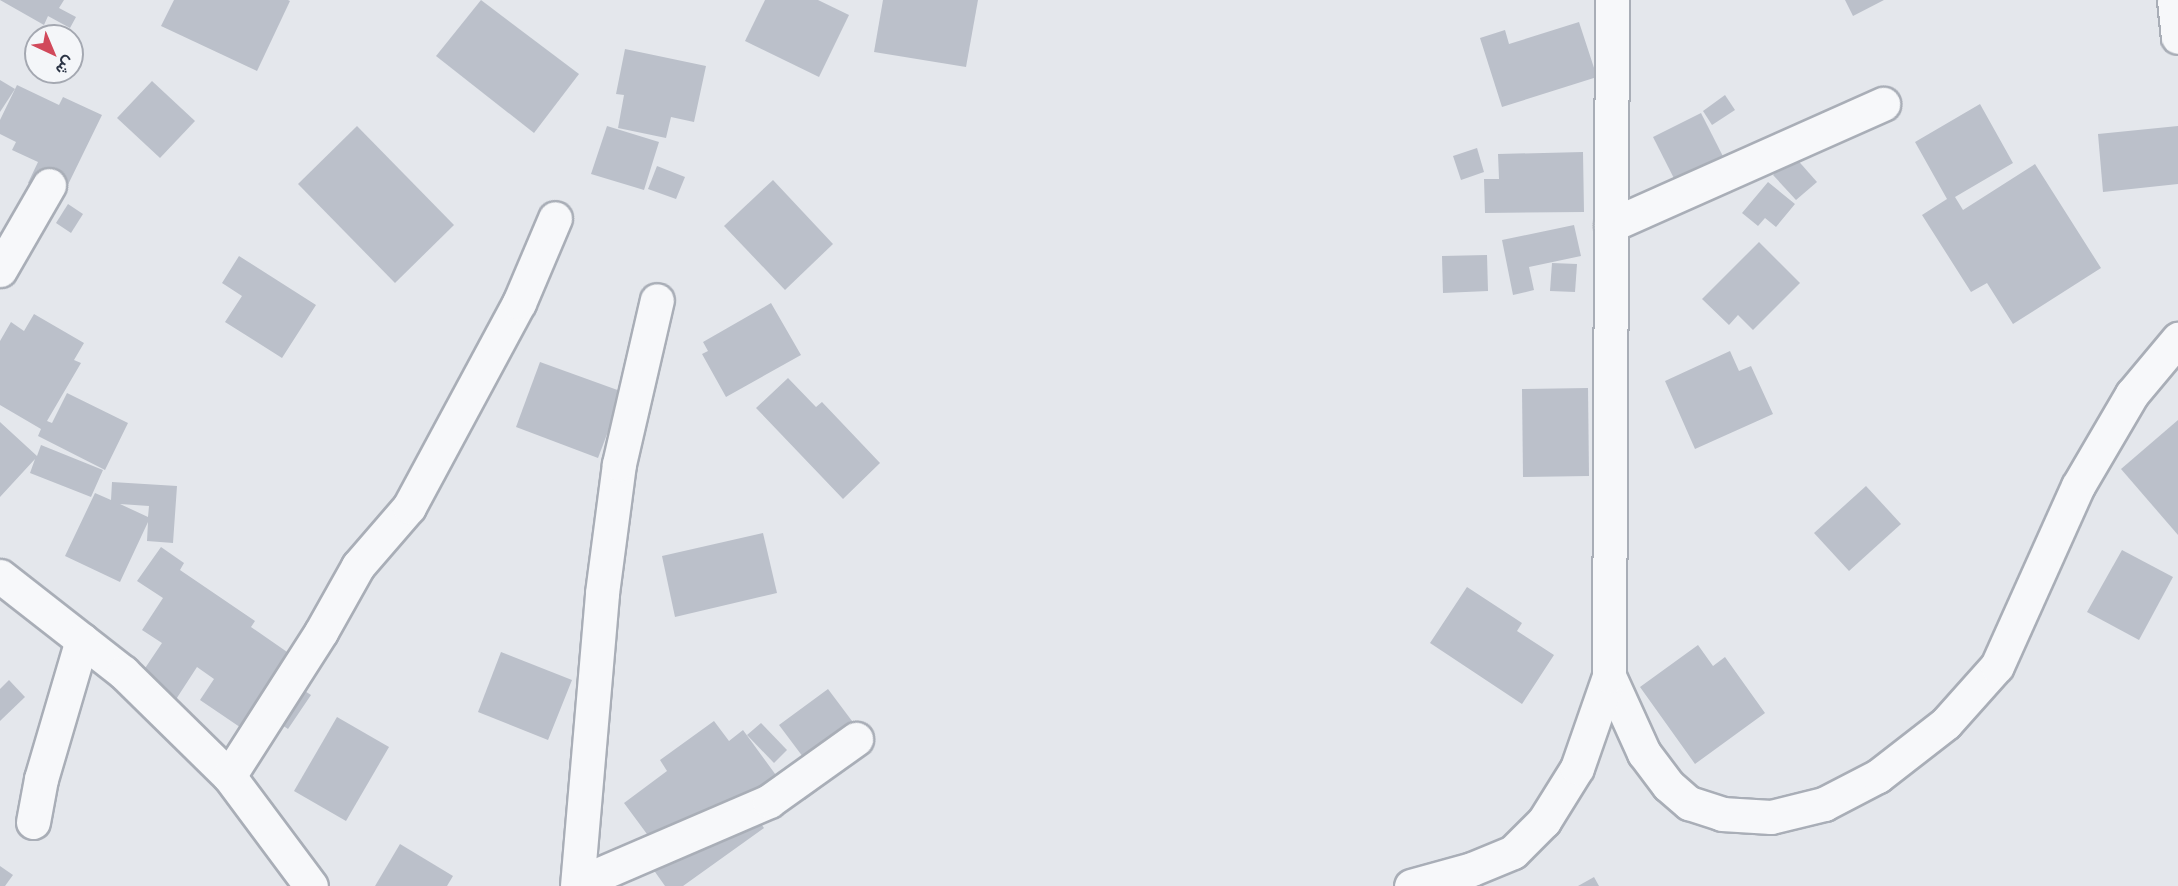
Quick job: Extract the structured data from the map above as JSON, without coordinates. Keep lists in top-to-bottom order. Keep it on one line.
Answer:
{"north":"bottom right"}
